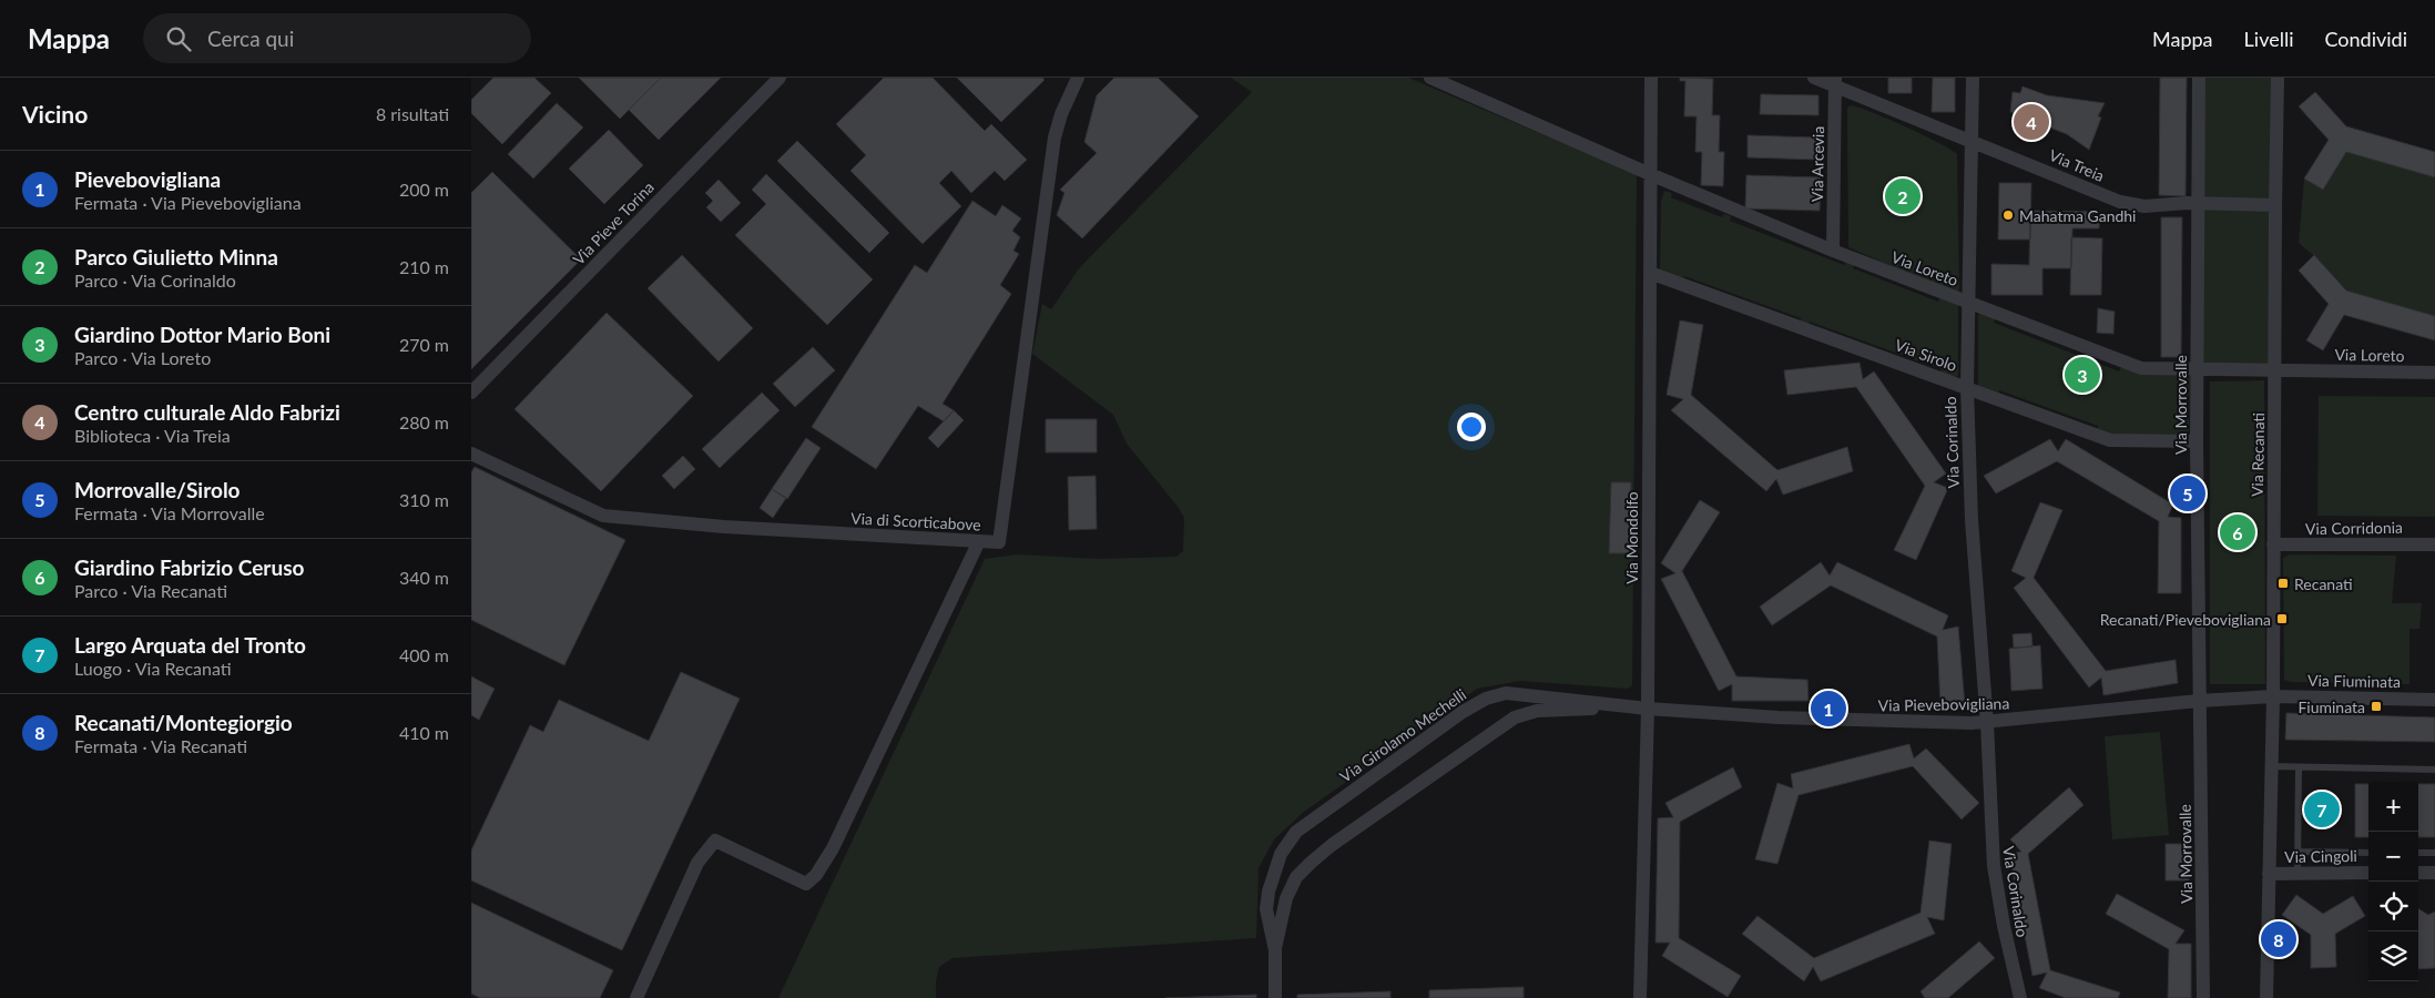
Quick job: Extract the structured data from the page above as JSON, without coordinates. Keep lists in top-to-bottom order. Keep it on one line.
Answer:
{"streets":{"street":["Via Arcevia","Via Treia","Via Pieve Torina","Via Loreto","Via Sirolo","Via Morrovalle","Via Corinaldo","Via Recanati","Via di Scorticabove","Via Corridonia","Via Mondolfo","Via Fiuminata","Via Pievebovigliana","Via Girolamo Mechelli","Via Cingoli"]},"crossings":[["Via Arcevia","Via Treia"],["Via Arcevia","Via Loreto"],["Via Treia","Via Morrovalle"],["Via Treia","Via Corinaldo"],["Via Treia","Via Recanati"],["Via Loreto","Via Morrovalle"],["Via Loreto","Via Corinaldo"],["Via Loreto","Via Recanati"],["Via Loreto","Via Mondolfo"],["Via Sirolo","Via Morrovalle"],["Via Sirolo","Via Corinaldo"],["Via Sirolo","Via Mondolfo"],["Via Morrovalle","Via Pievebovigliana"],["Via Corinaldo","Via Pievebovigliana"],["Via Recanati","Via Corridonia"],["Via Recanati","Via Fiuminata"],["Via Recanati","Via Pievebovigliana"],["Via Recanati","Via Cingoli"],["Via Mondolfo","Via Pievebovigliana"],["Via Mondolfo","Via Girolamo Mechelli"],["Via Fiuminata","Via Pievebovigliana"],["Via Pievebovigliana","Via Girolamo Mechelli"]],"places":{"other":["Mahatma Gandhi"],"transit":["Recanati","Recanati/Pievebovigliana","Fiuminata"]},"page":{"header":"Mappa","search":"Cerca qui","nav":["Mappa","Livelli","Condividi"],"heading":["Vicino","8 risultati"],"pins":["4","2","3","5","6","1","7","8"],"list":[{"mark":"1","name":"Pievebovigliana","note":"Fermata · Via Pievebovigliana","value":"200 m"},{"mark":"2","name":"Parco Giulietto Minna","note":"Parco · Via Corinaldo","value":"210 m"},{"mark":"3","name":"Giardino Dottor Mario Boni","note":"Parco · Via Loreto","value":"270 m"},{"mark":"4","name":"Centro culturale Aldo Fabrizi","note":"Biblioteca · Via Treia","value":"280 m"},{"mark":"5","name":"Morrovalle/Sirolo","note":"Fermata · Via Morrovalle","value":"310 m"},{"mark":"6","name":"Giardino Fabrizio Ceruso","note":"Parco · Via Recanati","value":"340 m"},{"mark":"7","name":"Largo Arquata del Tronto","note":"Luogo · Via Recanati","value":"400 m"},{"mark":"8","name":"Recanati/Montegiorgio","note":"Fermata · Via Recanati","value":"410 m"}],"map_buttons":["+","−"]}}
